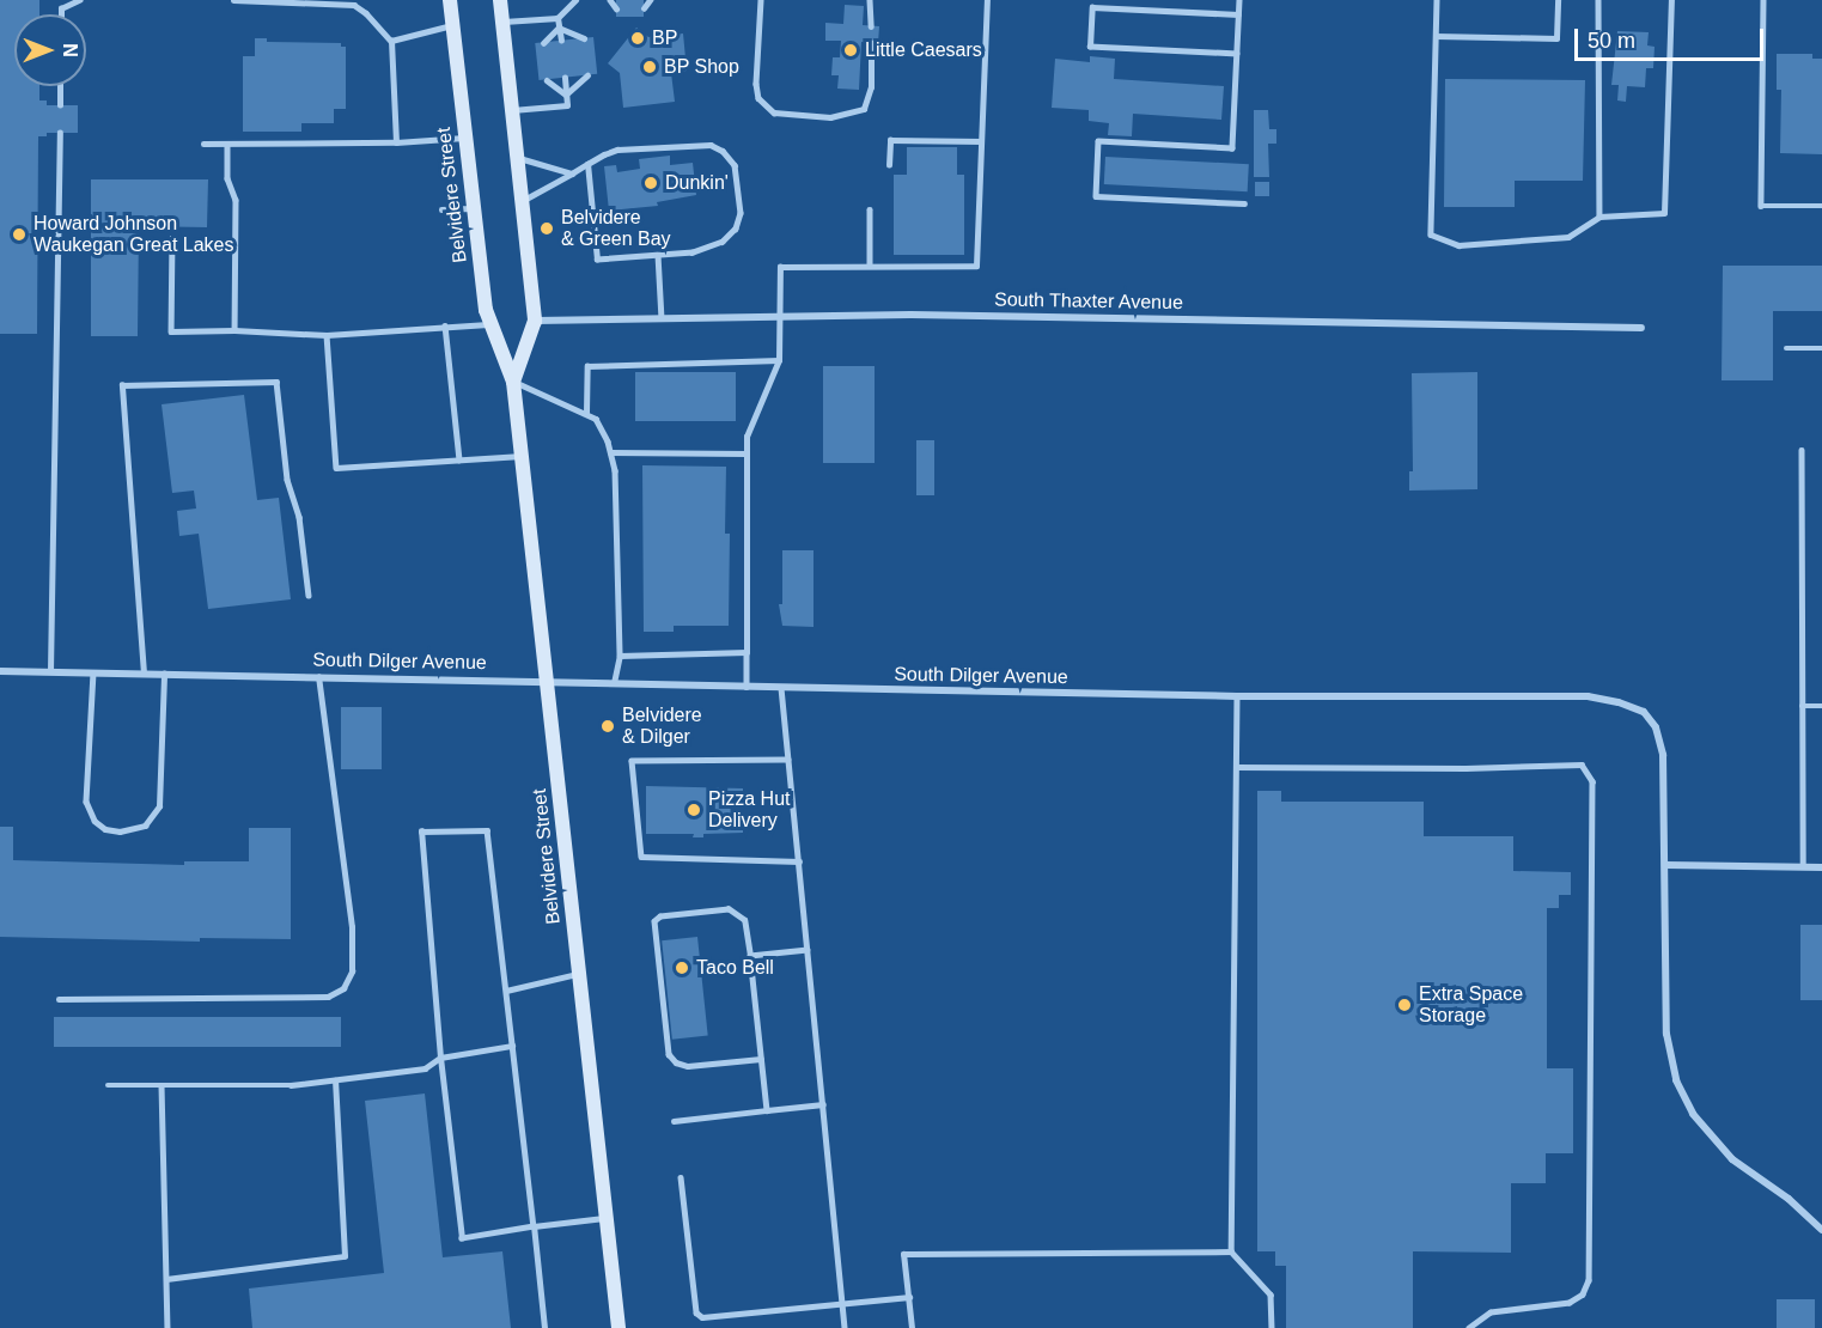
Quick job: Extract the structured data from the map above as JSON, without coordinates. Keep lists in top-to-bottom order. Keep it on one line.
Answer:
{"streets":{"main road":["Belvidere Street"],"street":["South Thaxter Avenue","South Dilger Avenue"]},"crossings":[["Belvidere Street","South Thaxter Avenue"],["Belvidere Street","South Dilger Avenue"]],"places":["BP","Little Caesars","BP Shop","Dunkin'","Belvidere & Green Bay","Howard Johnson Waukegan Great Lakes","Belvidere & Dilger","Pizza Hut Delivery","Taco Bell","Extra Space Storage"],"scale_bar":"50 m","north":"right"}
